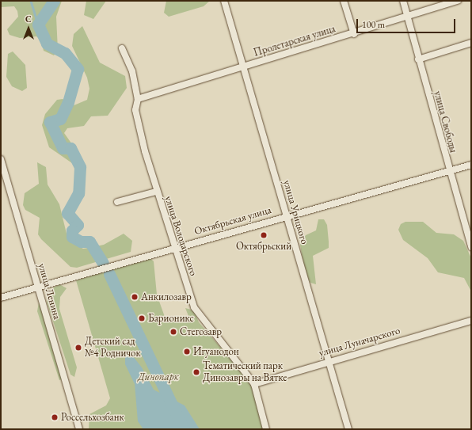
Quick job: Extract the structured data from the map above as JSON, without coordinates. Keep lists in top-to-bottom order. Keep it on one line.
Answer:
{"streets":{"street":["Пролетарская улица","улица Свободы","улица Урицкого","Октябрьская улица","улица Володарского","улица Ленина","улица Луначарского"]},"crossings":[["Пролетарская улица","улица Свободы"],["Пролетарская улица","улица Урицкого"],["Пролетарская улица","улица Володарского"],["улица Свободы","Октябрьская улица"],["улица Урицкого","Октябрьская улица"],["улица Урицкого","улица Луначарского"],["Октябрьская улица","улица Володарского"],["Октябрьская улица","улица Ленина"],["улица Володарского","улица Луначарского"]],"parks":["Динопарк"],"places":["Октябрьский","Анкилозавр","Барионикс","Стегозавр","Детский сад №4 Родничок","Игуанодон","Тематический парк Динозавры на Вятке","Россельхозбанк"],"scale_bar":"100 m","north":"top"}
